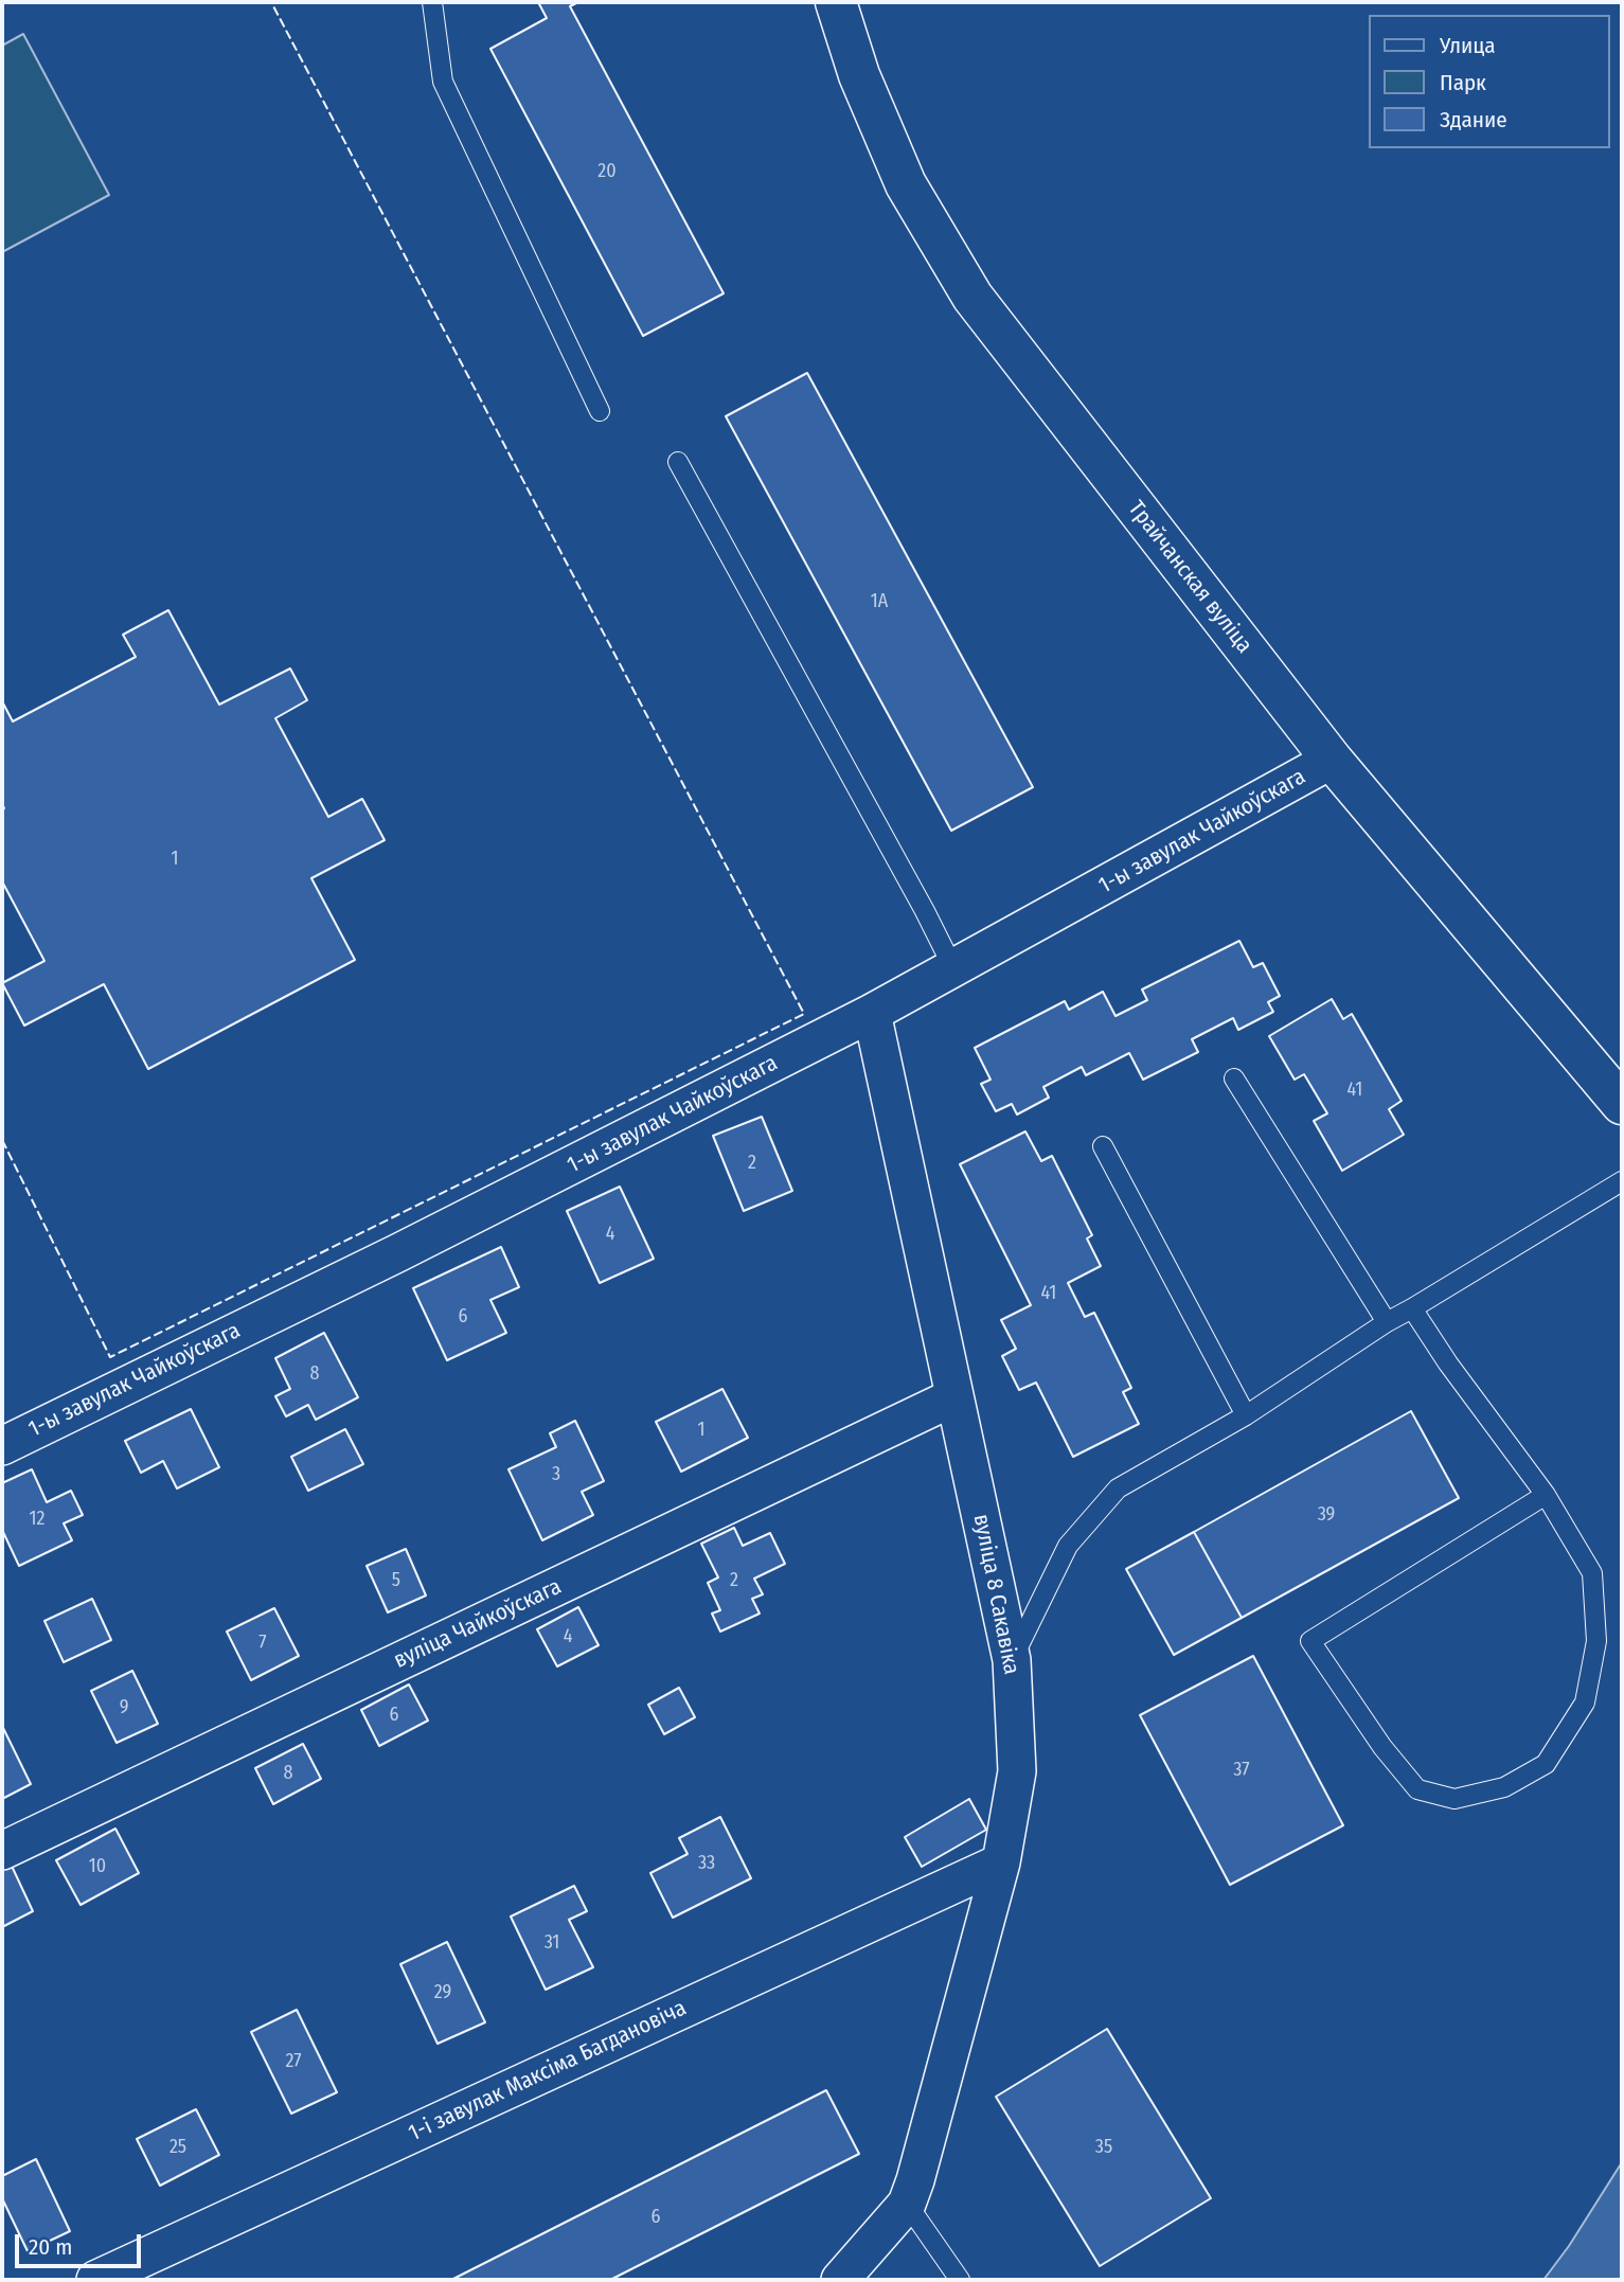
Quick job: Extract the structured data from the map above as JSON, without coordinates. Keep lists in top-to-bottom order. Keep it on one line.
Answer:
{"streets":{"street":["Трайчанская вуліца","1-ы завулак Чайкоўскага","вуліца 8 Сакавіка","вуліца Чайкоўскага","1-і завулак Максіма Багдановіча"]},"crossings":[["Трайчанская вуліца","1-ы завулак Чайкоўскага"],["1-ы завулак Чайкоўскага","вуліца 8 Сакавіка"],["вуліца 8 Сакавіка","вуліца Чайкоўскага"],["вуліца 8 Сакавіка","1-і завулак Максіма Багдановіча"]],"house_numbers":["20","1А","1","41","2","4","41","6","8","1","3","39","12","5","2","4","7","9","6","37","8","33","10","31","29","27","25","35","6"],"legend":["Улица","Парк","Здание"],"scale_bar":"20 m"}
